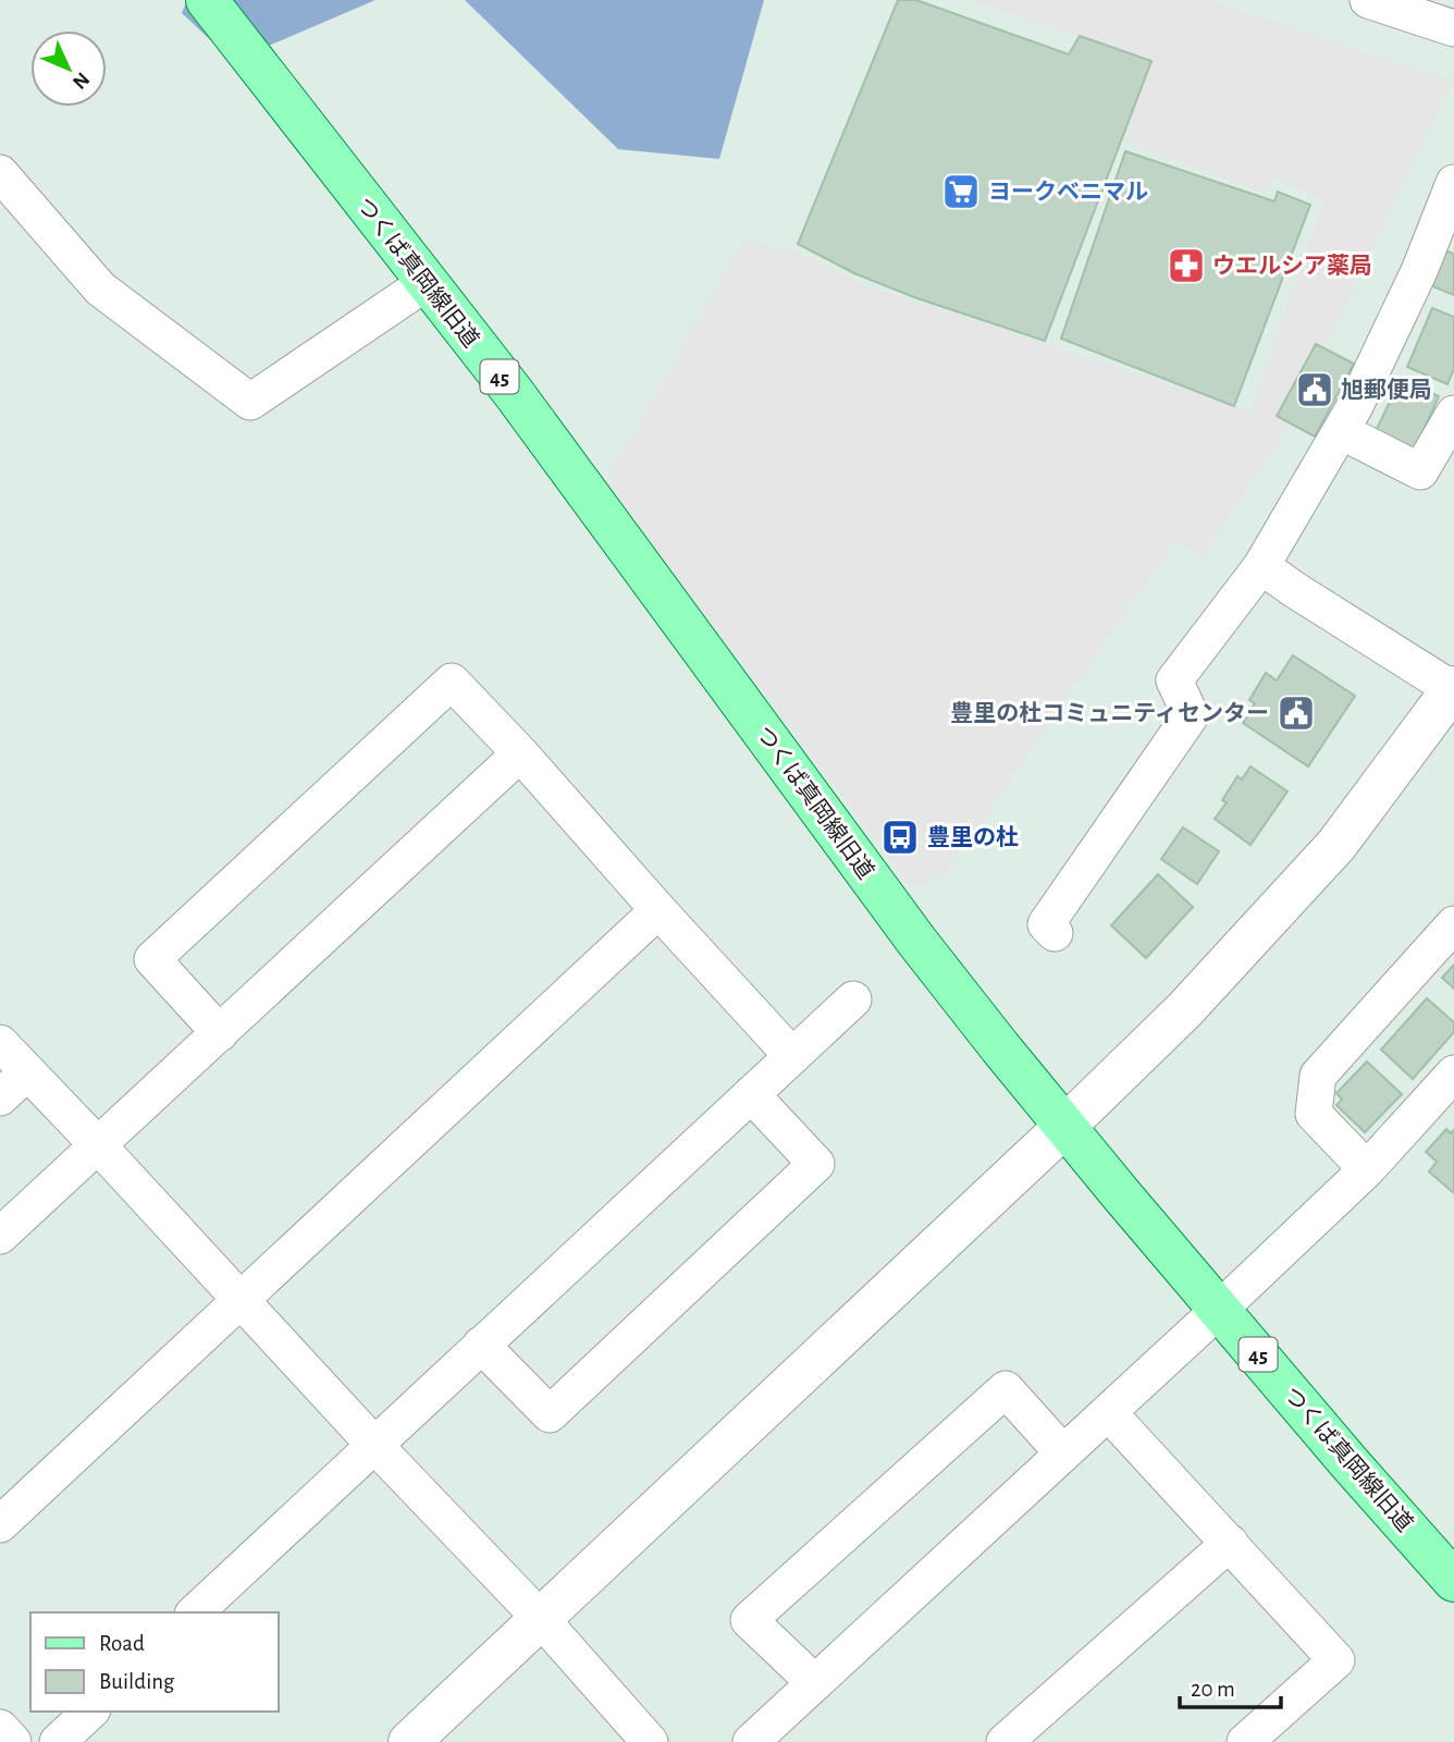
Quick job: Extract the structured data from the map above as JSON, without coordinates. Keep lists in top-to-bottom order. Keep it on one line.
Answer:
{"streets":{"main road":["つくば真岡線旧道","45"]},"places":{"supermarket":["ヨークベニマル"],"pharmacy":["ウエルシア薬局"],"public building":["旭郵便局","豊里の杜コミュニティセンター"],"bus stop":["豊里の杜"]},"legend":["Road","Building"],"scale_bar":"20 m","north":"bottom right"}
